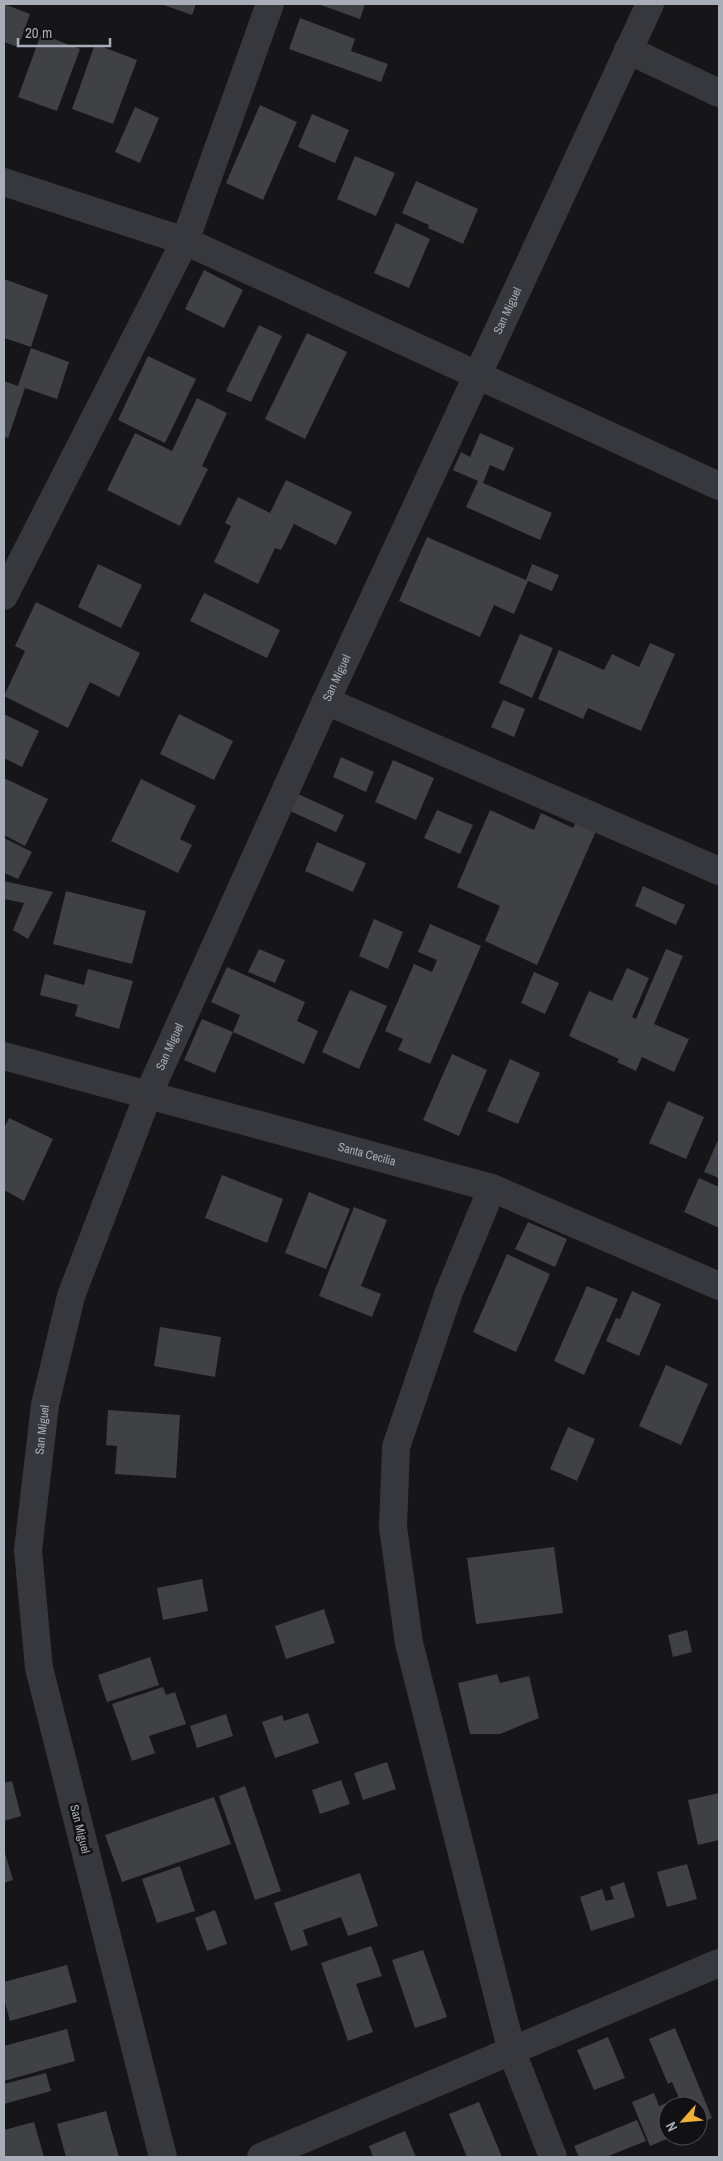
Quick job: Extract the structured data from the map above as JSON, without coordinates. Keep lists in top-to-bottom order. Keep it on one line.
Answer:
{"streets":{"street":["San Miguel","Santa Cecilia"]},"crossings":[["San Miguel","Santa Cecilia"]],"scale_bar":"20 m","north":"bottom left"}
